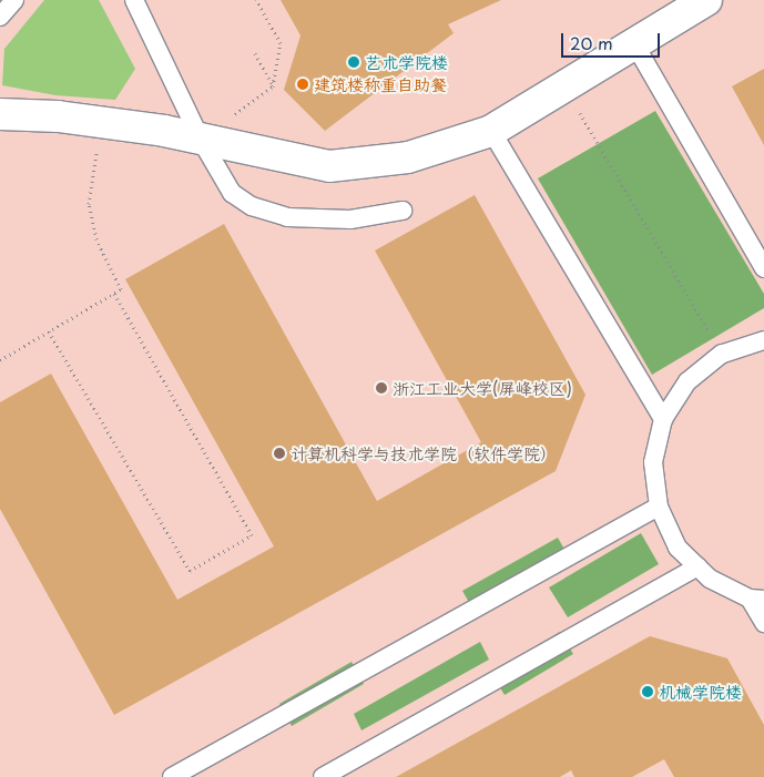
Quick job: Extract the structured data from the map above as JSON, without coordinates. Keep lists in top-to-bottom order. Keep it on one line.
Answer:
{"places":["艺术学院楼","建筑楼称重自助餐","浙江工业大学(屏峰校区)","计算机科学与技术学院（软件学院）","机械学院楼"],"scale_bar":"20 m"}
